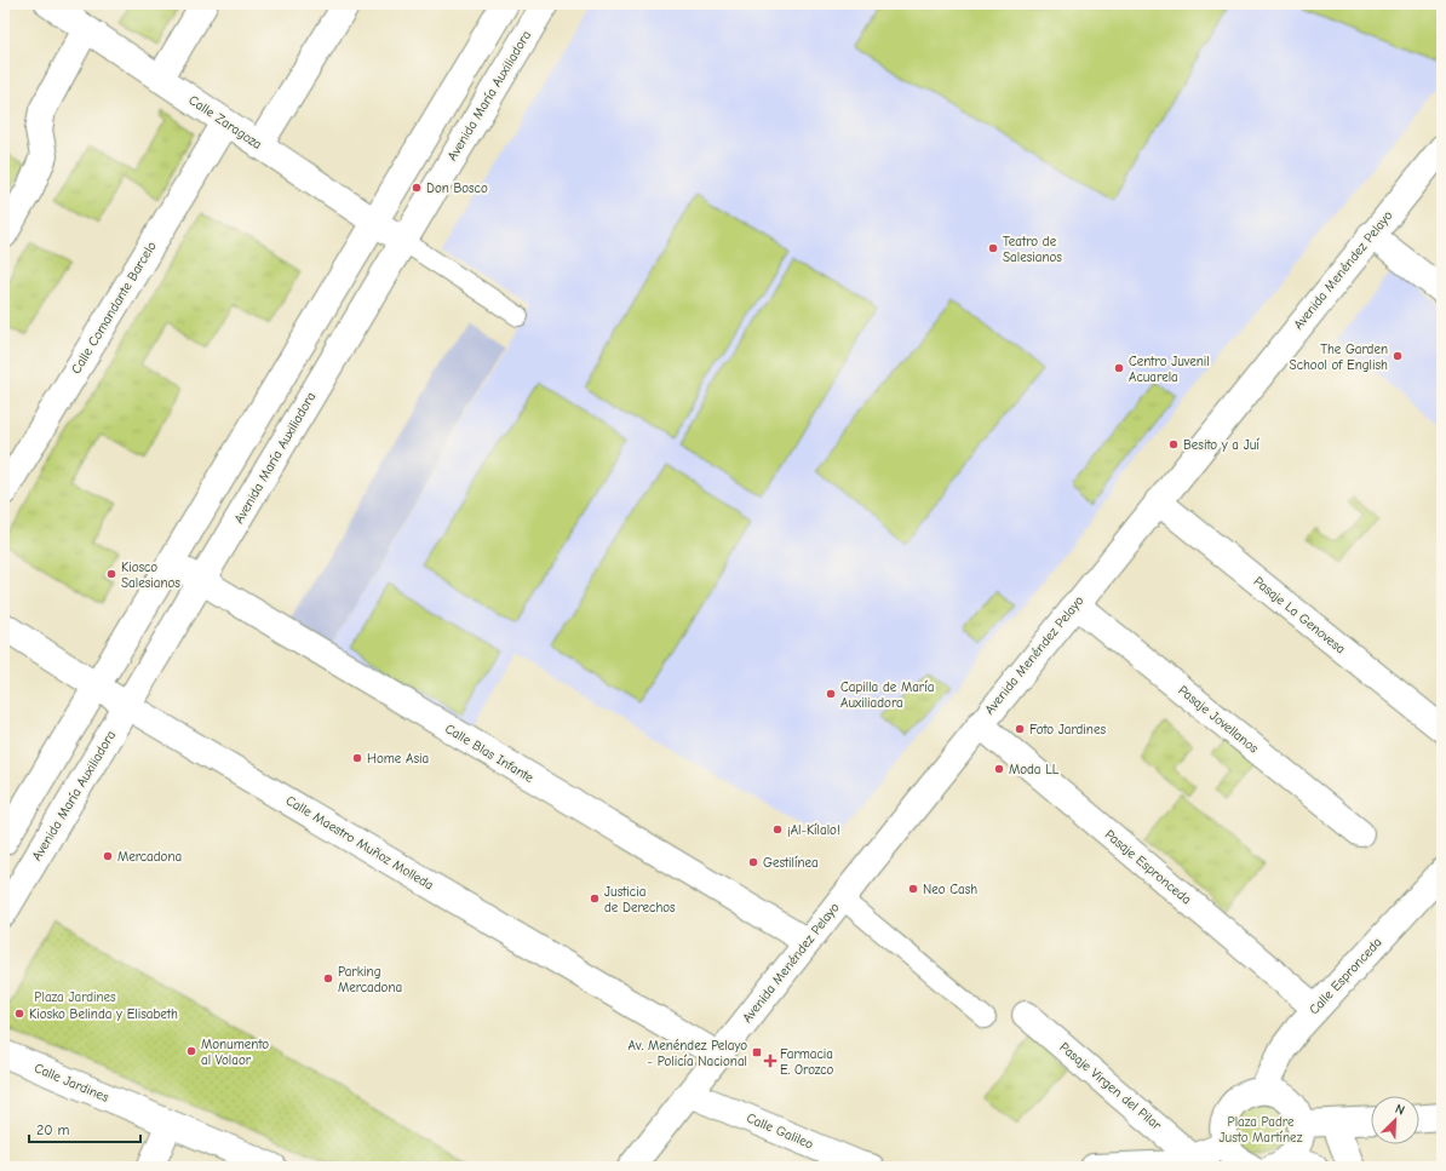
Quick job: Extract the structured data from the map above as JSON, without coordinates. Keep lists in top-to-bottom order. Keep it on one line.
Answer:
{"streets":{"street":["Avenida María Auxiliadora","Calle Zaragoza","Avenida Menéndez Pelayo","Calle Comandante Barcelo","Pasaje La Genovesa","Pasaje Jovellanos","Calle Blas Infante","Calle Maestro Muñoz Molleda","Pasaje Espronceda","Calle Espronceda","Calle Jardines","Pasaje Virgen del Pilar","Calle Galileo"]},"crossings":[["Avenida María Auxiliadora","Calle Zaragoza"],["Avenida María Auxiliadora","Calle Blas Infante"],["Avenida María Auxiliadora","Calle Maestro Muñoz Molleda"],["Calle Zaragoza","Calle Comandante Barcelo"],["Avenida Menéndez Pelayo","Pasaje La Genovesa"],["Avenida Menéndez Pelayo","Pasaje Jovellanos"],["Avenida Menéndez Pelayo","Calle Blas Infante"],["Avenida Menéndez Pelayo","Calle Maestro Muñoz Molleda"],["Avenida Menéndez Pelayo","Pasaje Espronceda"],["Avenida Menéndez Pelayo","Calle Galileo"],["Pasaje Espronceda","Calle Espronceda"]],"parks":["Plaza Jardines","Plaza Padre Justo Martínez"],"places":{"other":["Don Bosco","Teatro de Salesianos","The Garden School of English","Centro Juvenil Acuarela","Besito y a Juí","Kiosco Salesianos","Capilla de María Auxiliadora","Foto Jardines","Home Asia","Moda LL","¡Al-Kílalo!","Mercadona","Gestilínea","Neo Cash","Justicia de Derechos","Parking Mercadona","Kiosko Belinda y Elisabeth","Monumento al Volaor"],"transit":["Av. Menéndez Pelayo - Policía Nacional"],"health":["Farmacia E. Orozco"]},"scale_bar":"20 m","north":"top right"}
